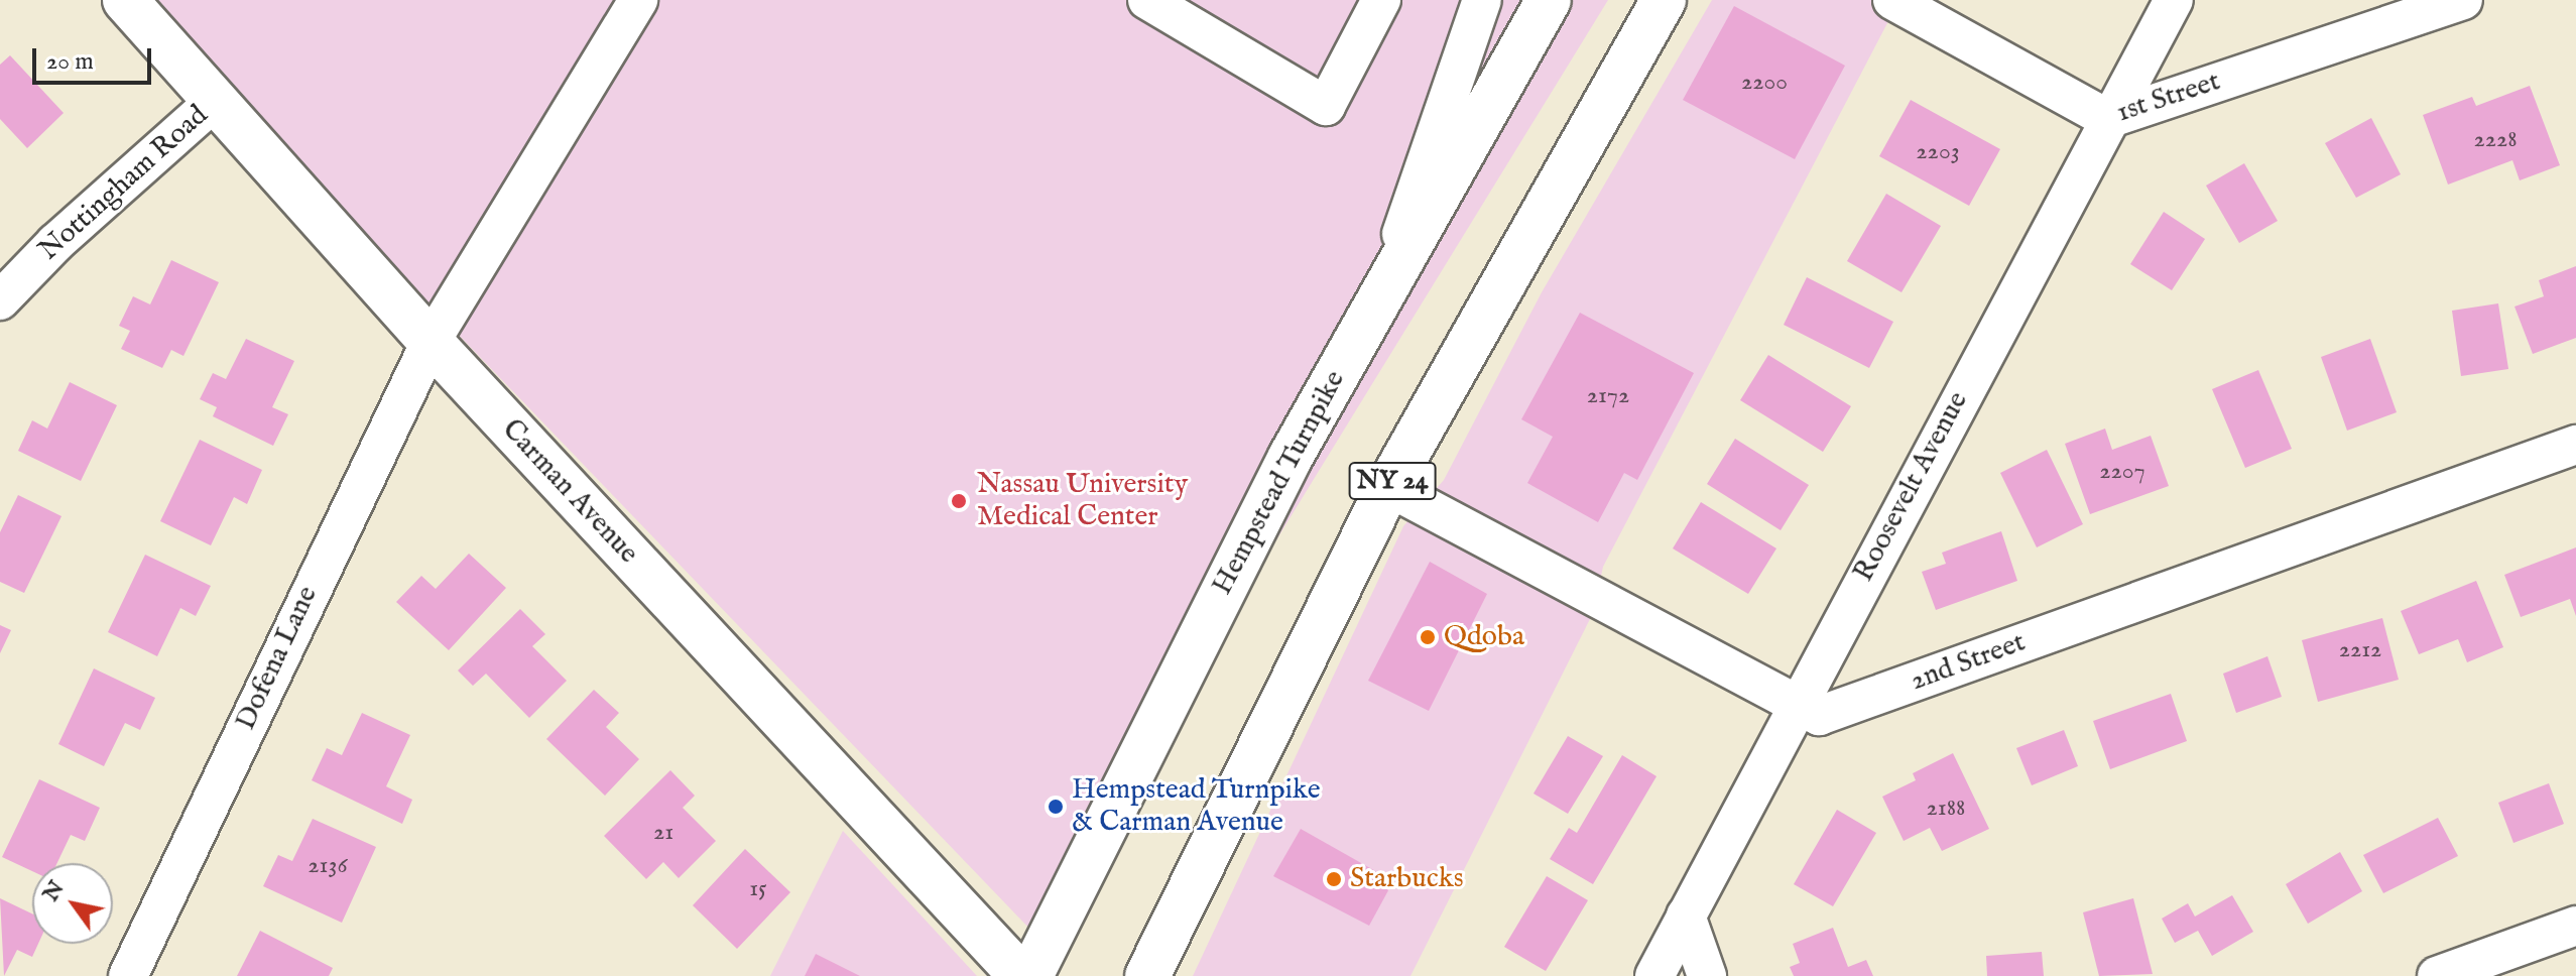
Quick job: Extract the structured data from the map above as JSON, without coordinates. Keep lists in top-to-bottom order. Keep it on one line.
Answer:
{"streets":{"main road":["NY 24","Hempstead Turnpike","Carman Avenue"],"street":["1st Street","Nottingham Road","Roosevelt Avenue","Dofena Lane","2nd Street"]},"crossings":[["1st Street","Roosevelt Avenue"],["Nottingham Road","Carman Avenue"],["NY 24","2nd Street"],["Roosevelt Avenue","2nd Street"],["Carman Avenue","Dofena Lane"]],"places":["Nassau University Medical Center","Qdoba","Hempstead Turnpike & Carman Avenue","Starbucks"],"house_numbers":["2200","2228","2203","2172","2207","2212","2188","21","2136","15"],"scale_bar":"20 m","north":"top left"}
